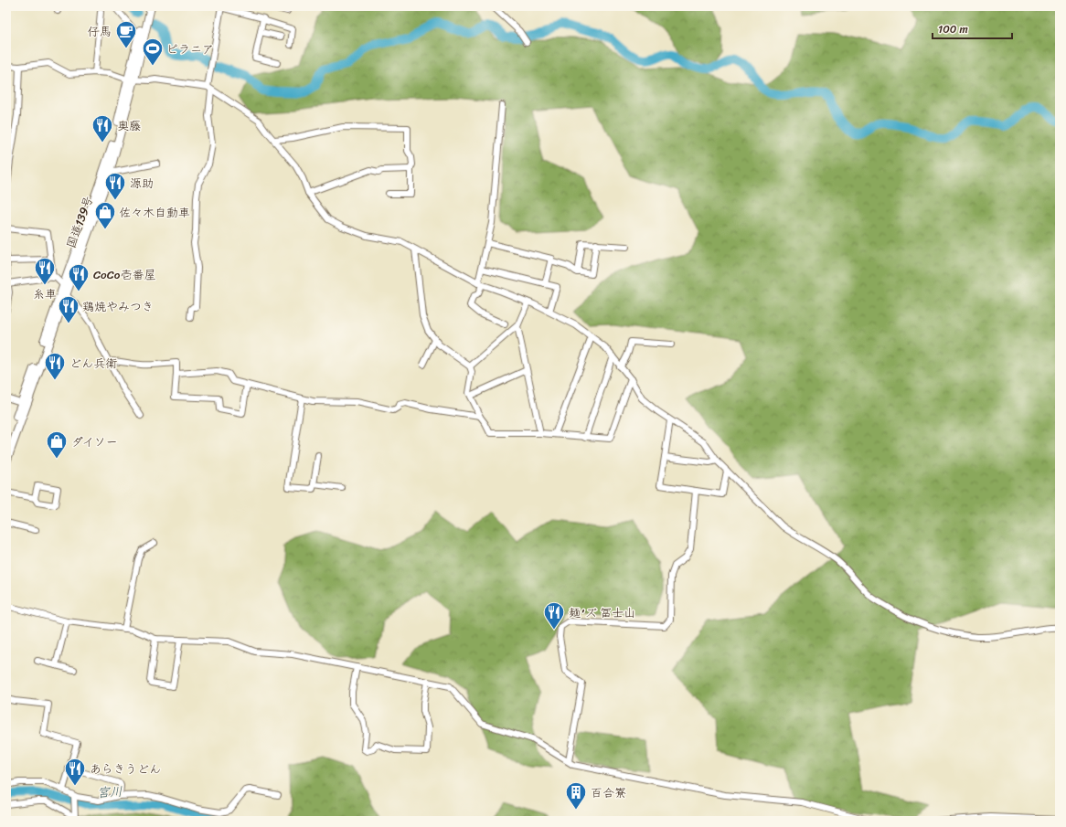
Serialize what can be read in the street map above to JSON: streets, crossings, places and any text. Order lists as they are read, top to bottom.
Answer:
{
  "streets": {
    "highway": ["国道139号"]
  },
  "water": ["宮川"],
  "places": {
    "cafe": ["仔馬"],
    "sports": ["ピラニア"],
    "restaurant": [
      "奥藤",
      "源助",
      "糸車",
      "CoCo壱番屋",
      "鶏焼やみつき",
      "どん兵衛",
      "麺'ズ 冨士山",
      "あらきうどん"
    ],
    "shop": ["佐々木自動車", "ダイソー"],
    "building": ["百合寮"]
  },
  "scale_bar": "100 m"
}
